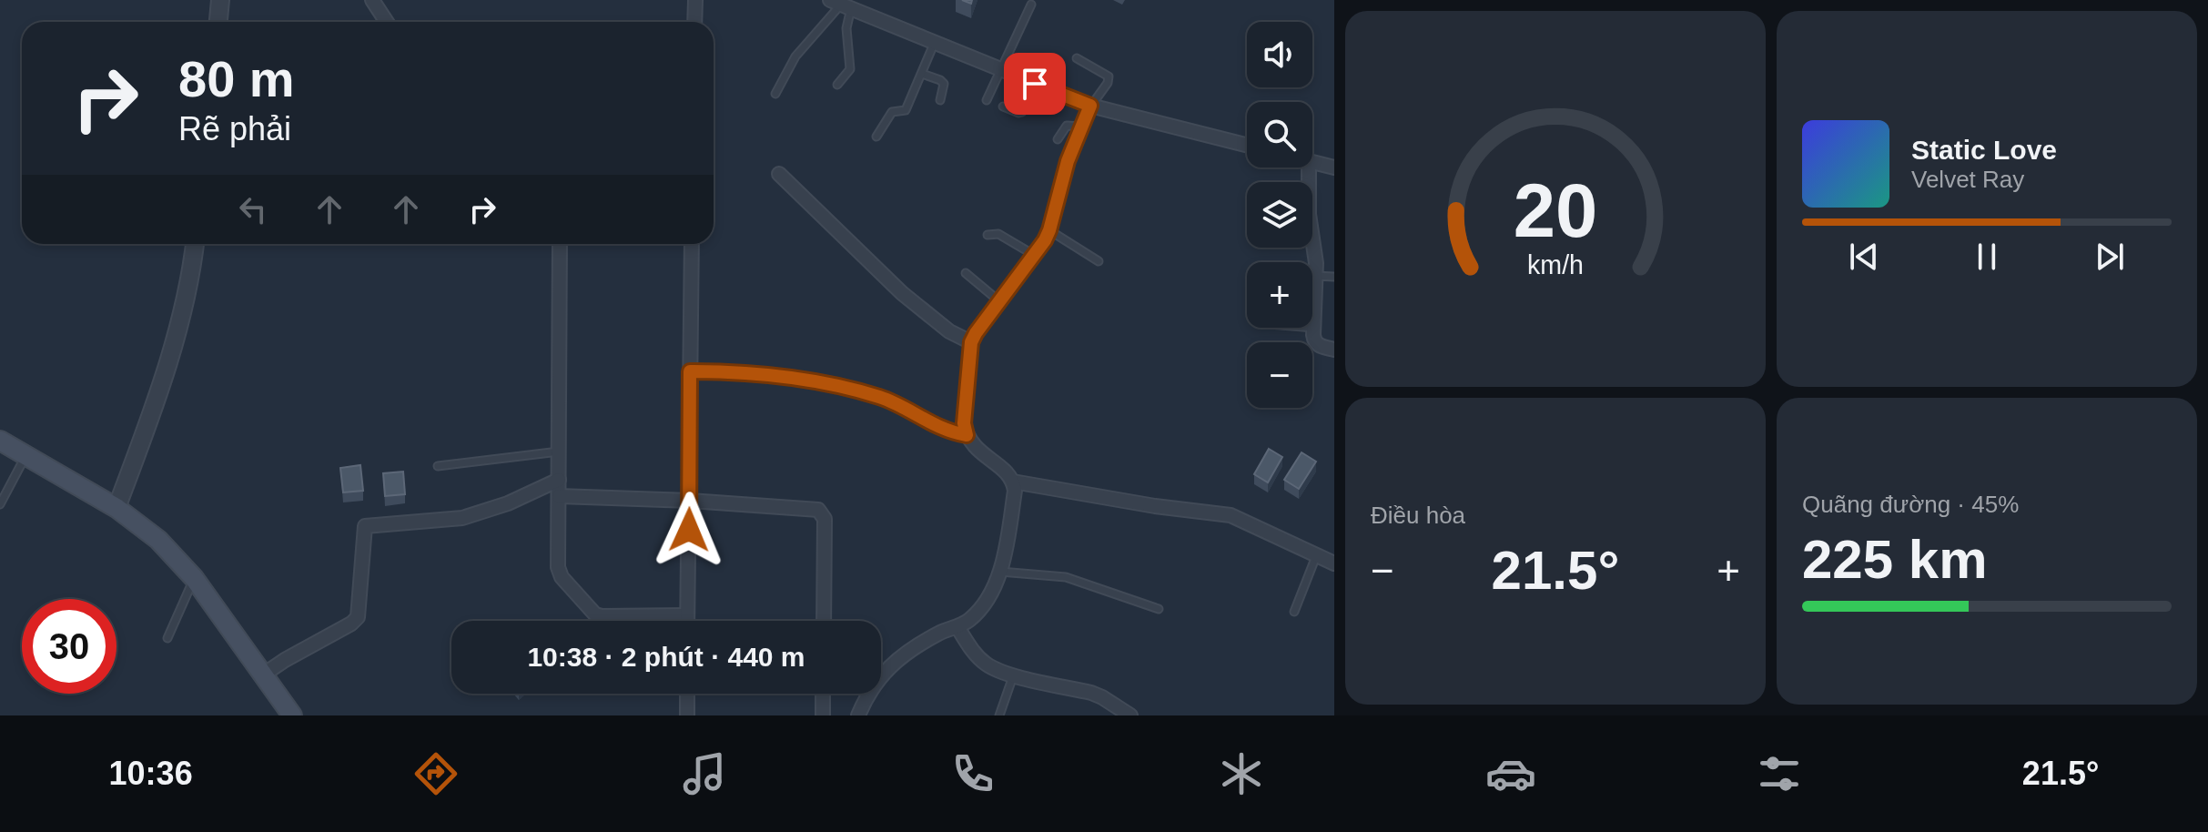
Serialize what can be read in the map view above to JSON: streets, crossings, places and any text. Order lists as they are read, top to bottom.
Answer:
{
  "page": {
    "map_buttons": ["+", "−"],
    "turn": ["80 m", "Rẽ phải"],
    "song": ["Static Love", "Velvet Ray"],
    "tile": [
      "Điều hòa",
      ["Quãng đường · 45%", "225 km"]
    ],
    "heat": ["−", "21.5°", "+"],
    "limit": "30",
    "trip": "10:38 · 2 phút · 440 m",
    "tabs": ["10:36", "21.5°"],
    "gauge": ["20", "km/h"]
  }
}
